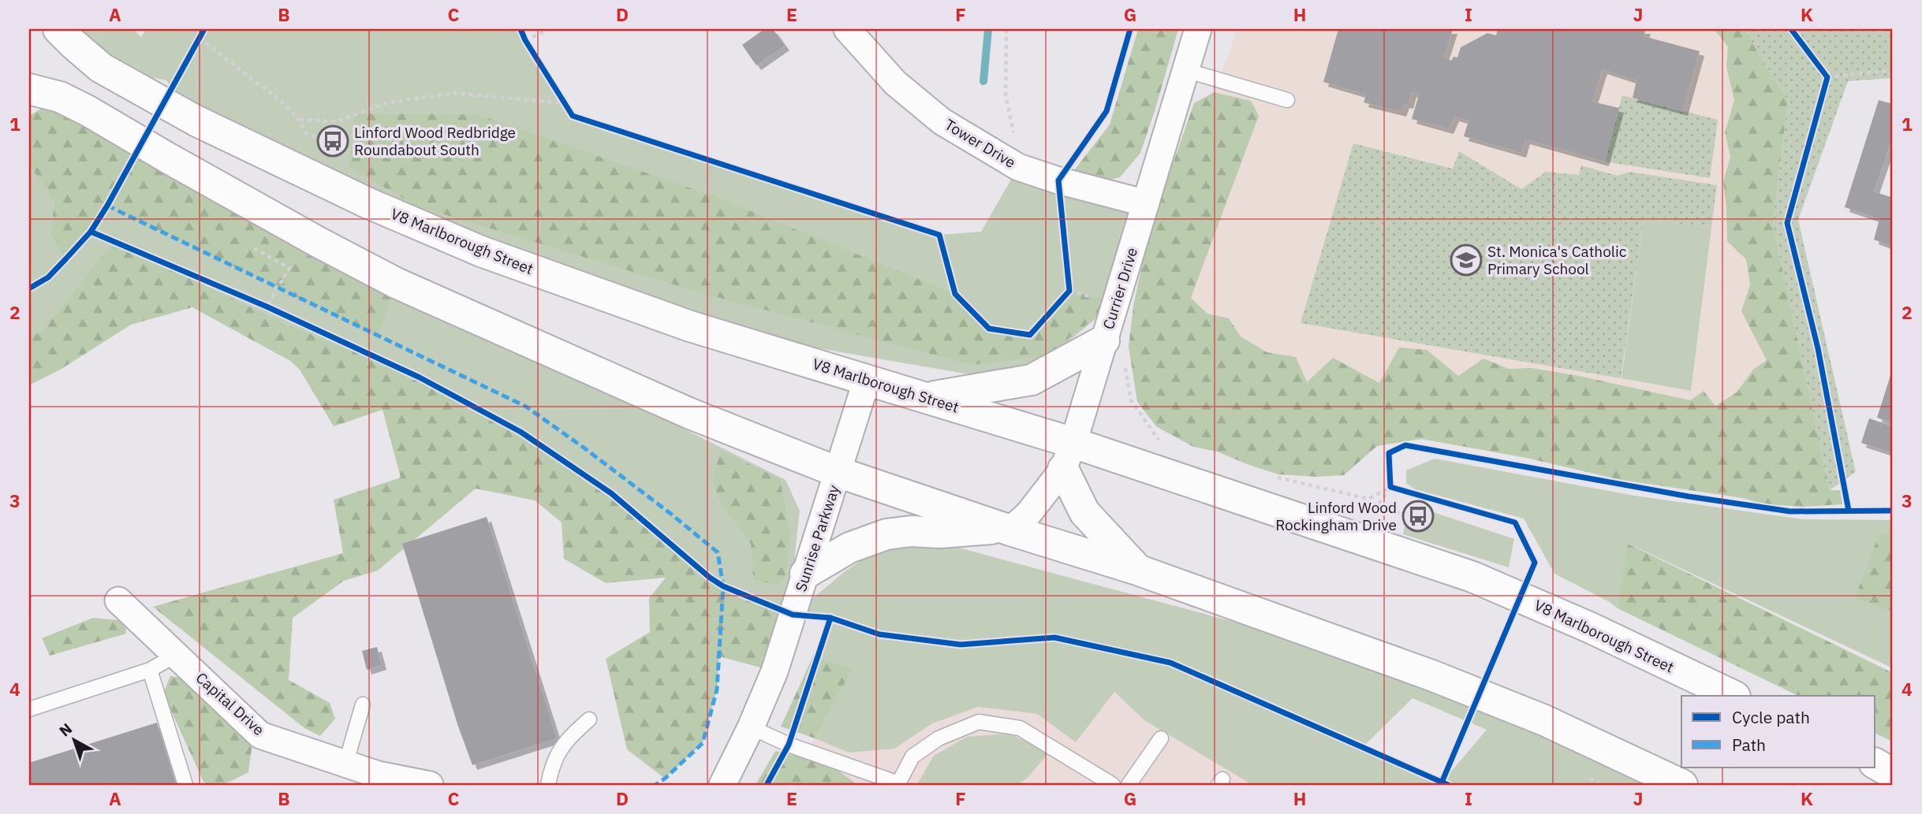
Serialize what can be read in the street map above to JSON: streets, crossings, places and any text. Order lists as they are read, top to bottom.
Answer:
{
  "streets": {
    "main road": ["V8 Marlborough Street"],
    "street": [
      "Tower Drive",
      "Currier Drive",
      "Sunrise Parkway",
      "Capital Drive"
    ]
  },
  "crossings": [
    ["Tower Drive", "Currier Drive"],
    ["V8 Marlborough Street", "Currier Drive"],
    ["V8 Marlborough Street", "Sunrise Parkway"]
  ],
  "places": {
    "bus stop": ["Linford Wood Redbridge Roundabout South", "Linford Wood Rockingham Drive"],
    "school or university": ["St. Monica's Catholic Primary School"]
  },
  "legend": ["Cycle path", "Path"],
  "north": "top left",
  "grid": {
    "columns": [
      "A",
      "B",
      "C",
      "D",
      "E",
      "F",
      "G",
      "H",
      "I",
      "J",
      "K"
    ],
    "rows": [
      "1",
      "2",
      "3",
      "4"
    ]
  }
}
